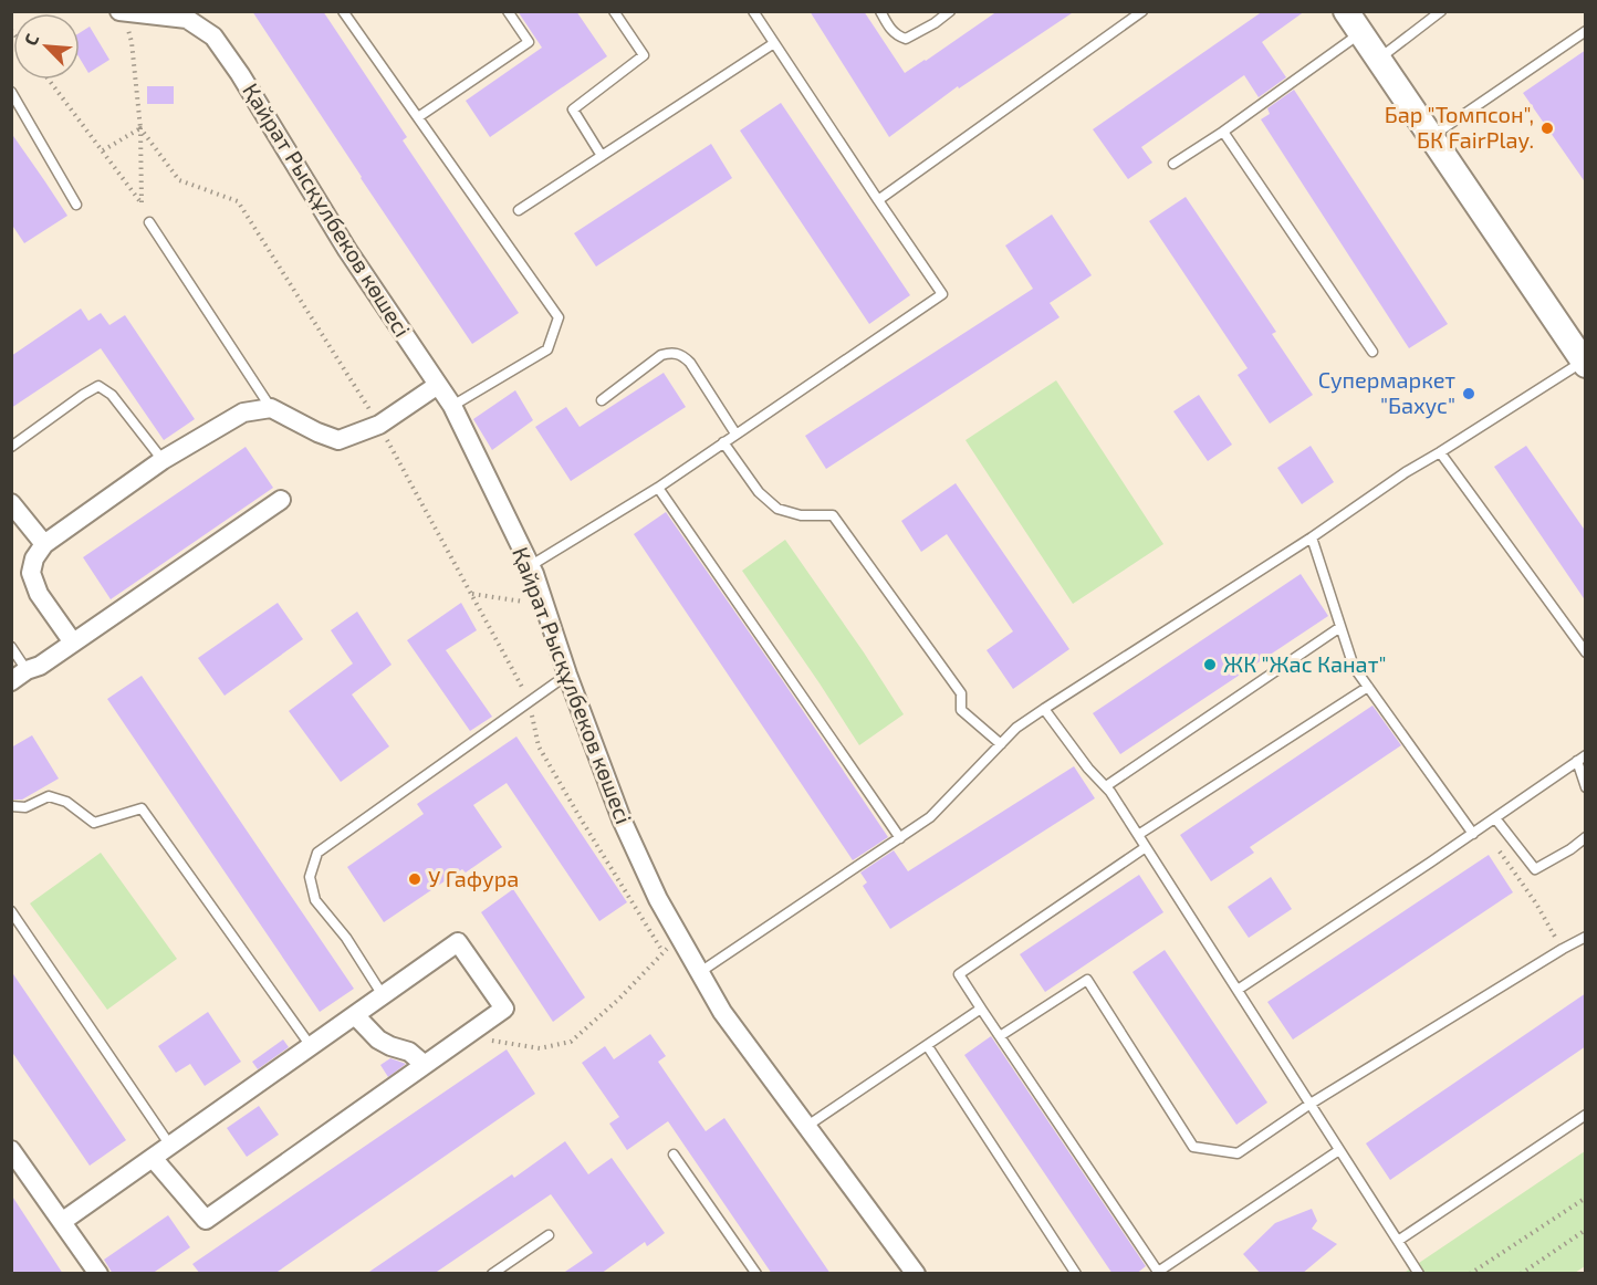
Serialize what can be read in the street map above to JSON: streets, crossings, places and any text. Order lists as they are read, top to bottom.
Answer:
{
  "streets": {
    "street": ["Қайрат Рысқұлбеков көшесі"]
  },
  "places": [
    "Бар \"Томпсон\", БК FairPlay.",
    "Супермаркет \"Бахус\"",
    "ЖК \"Жас Канат\"",
    "У Гафура"
  ],
  "north": "top left"
}
